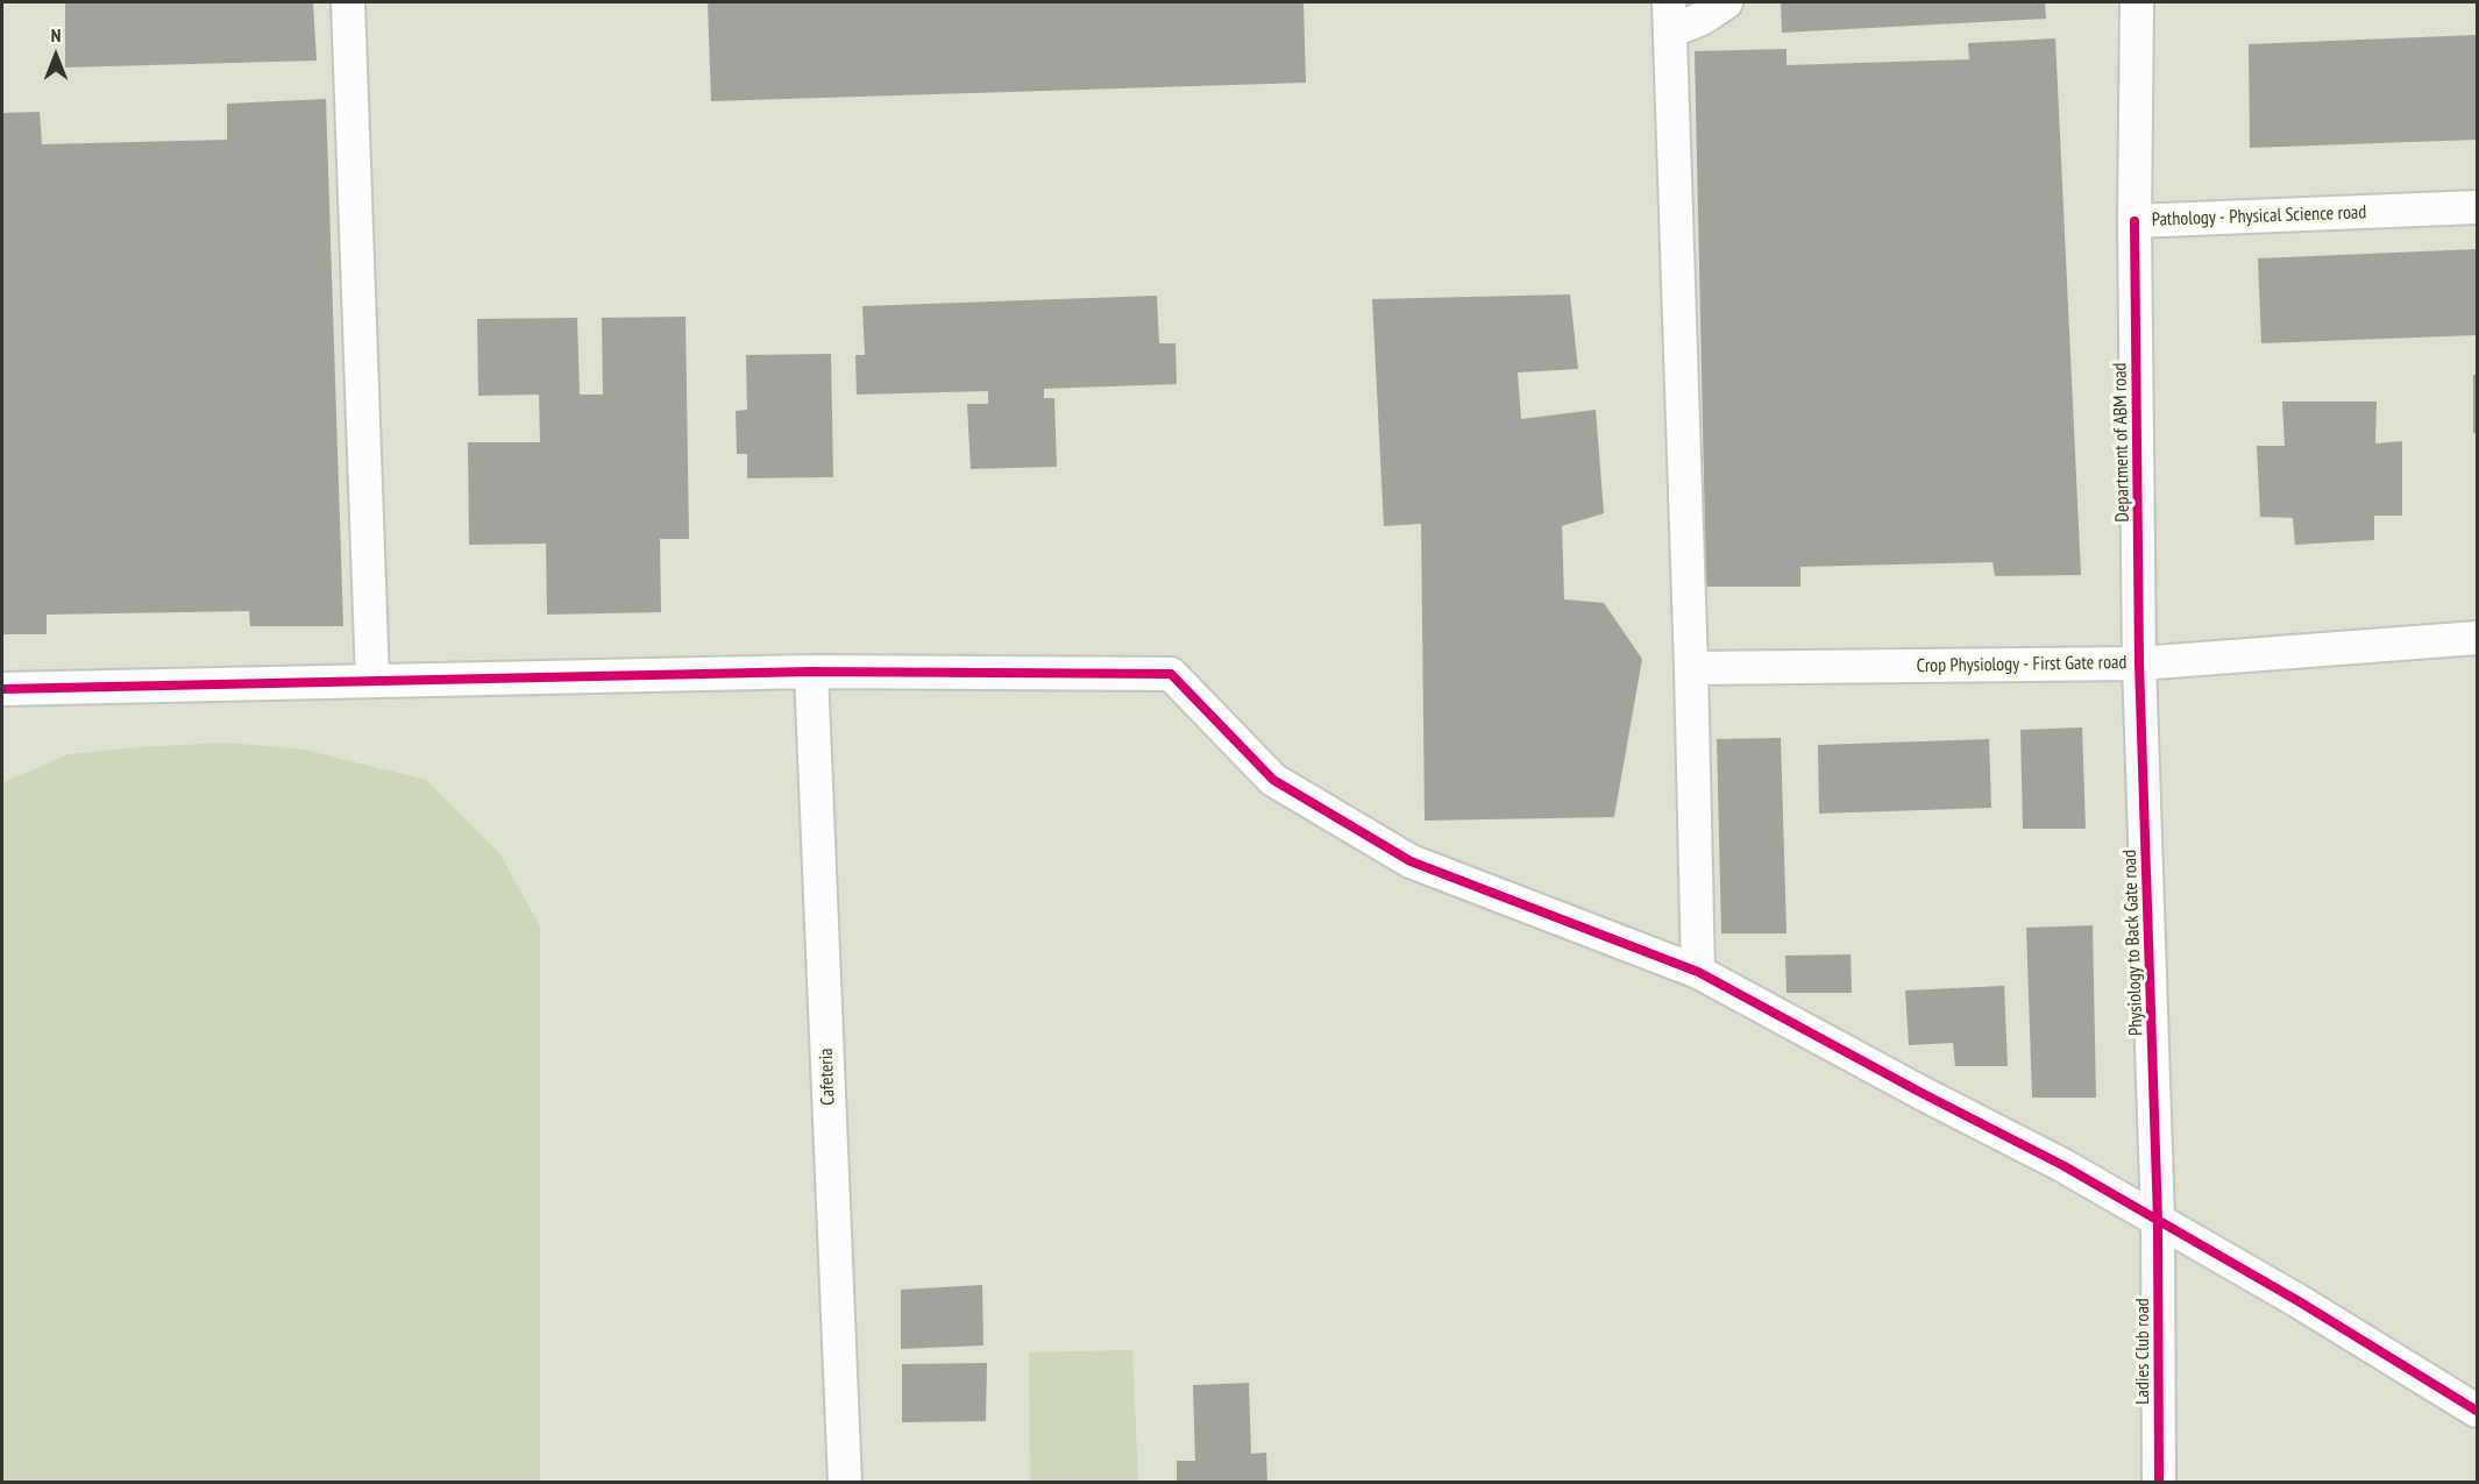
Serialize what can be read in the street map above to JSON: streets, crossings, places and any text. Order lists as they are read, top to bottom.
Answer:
{
  "streets": {
    "street": [
      "Pathology - Physical Science road",
      "Department of ABM road",
      "Crop Physiology - First Gate road",
      "Physiology to Back Gate road",
      "Cafeteria",
      "Ladies Club road"
    ]
  },
  "crossings": [
    ["Pathology - Physical Science road", "Department of ABM road"],
    ["Department of ABM road", "Crop Physiology - First Gate road"],
    ["Department of ABM road", "Physiology to Back Gate road"],
    ["Crop Physiology - First Gate road", "Physiology to Back Gate road"],
    ["Physiology to Back Gate road", "Ladies Club road"]
  ],
  "north": "top"
}
